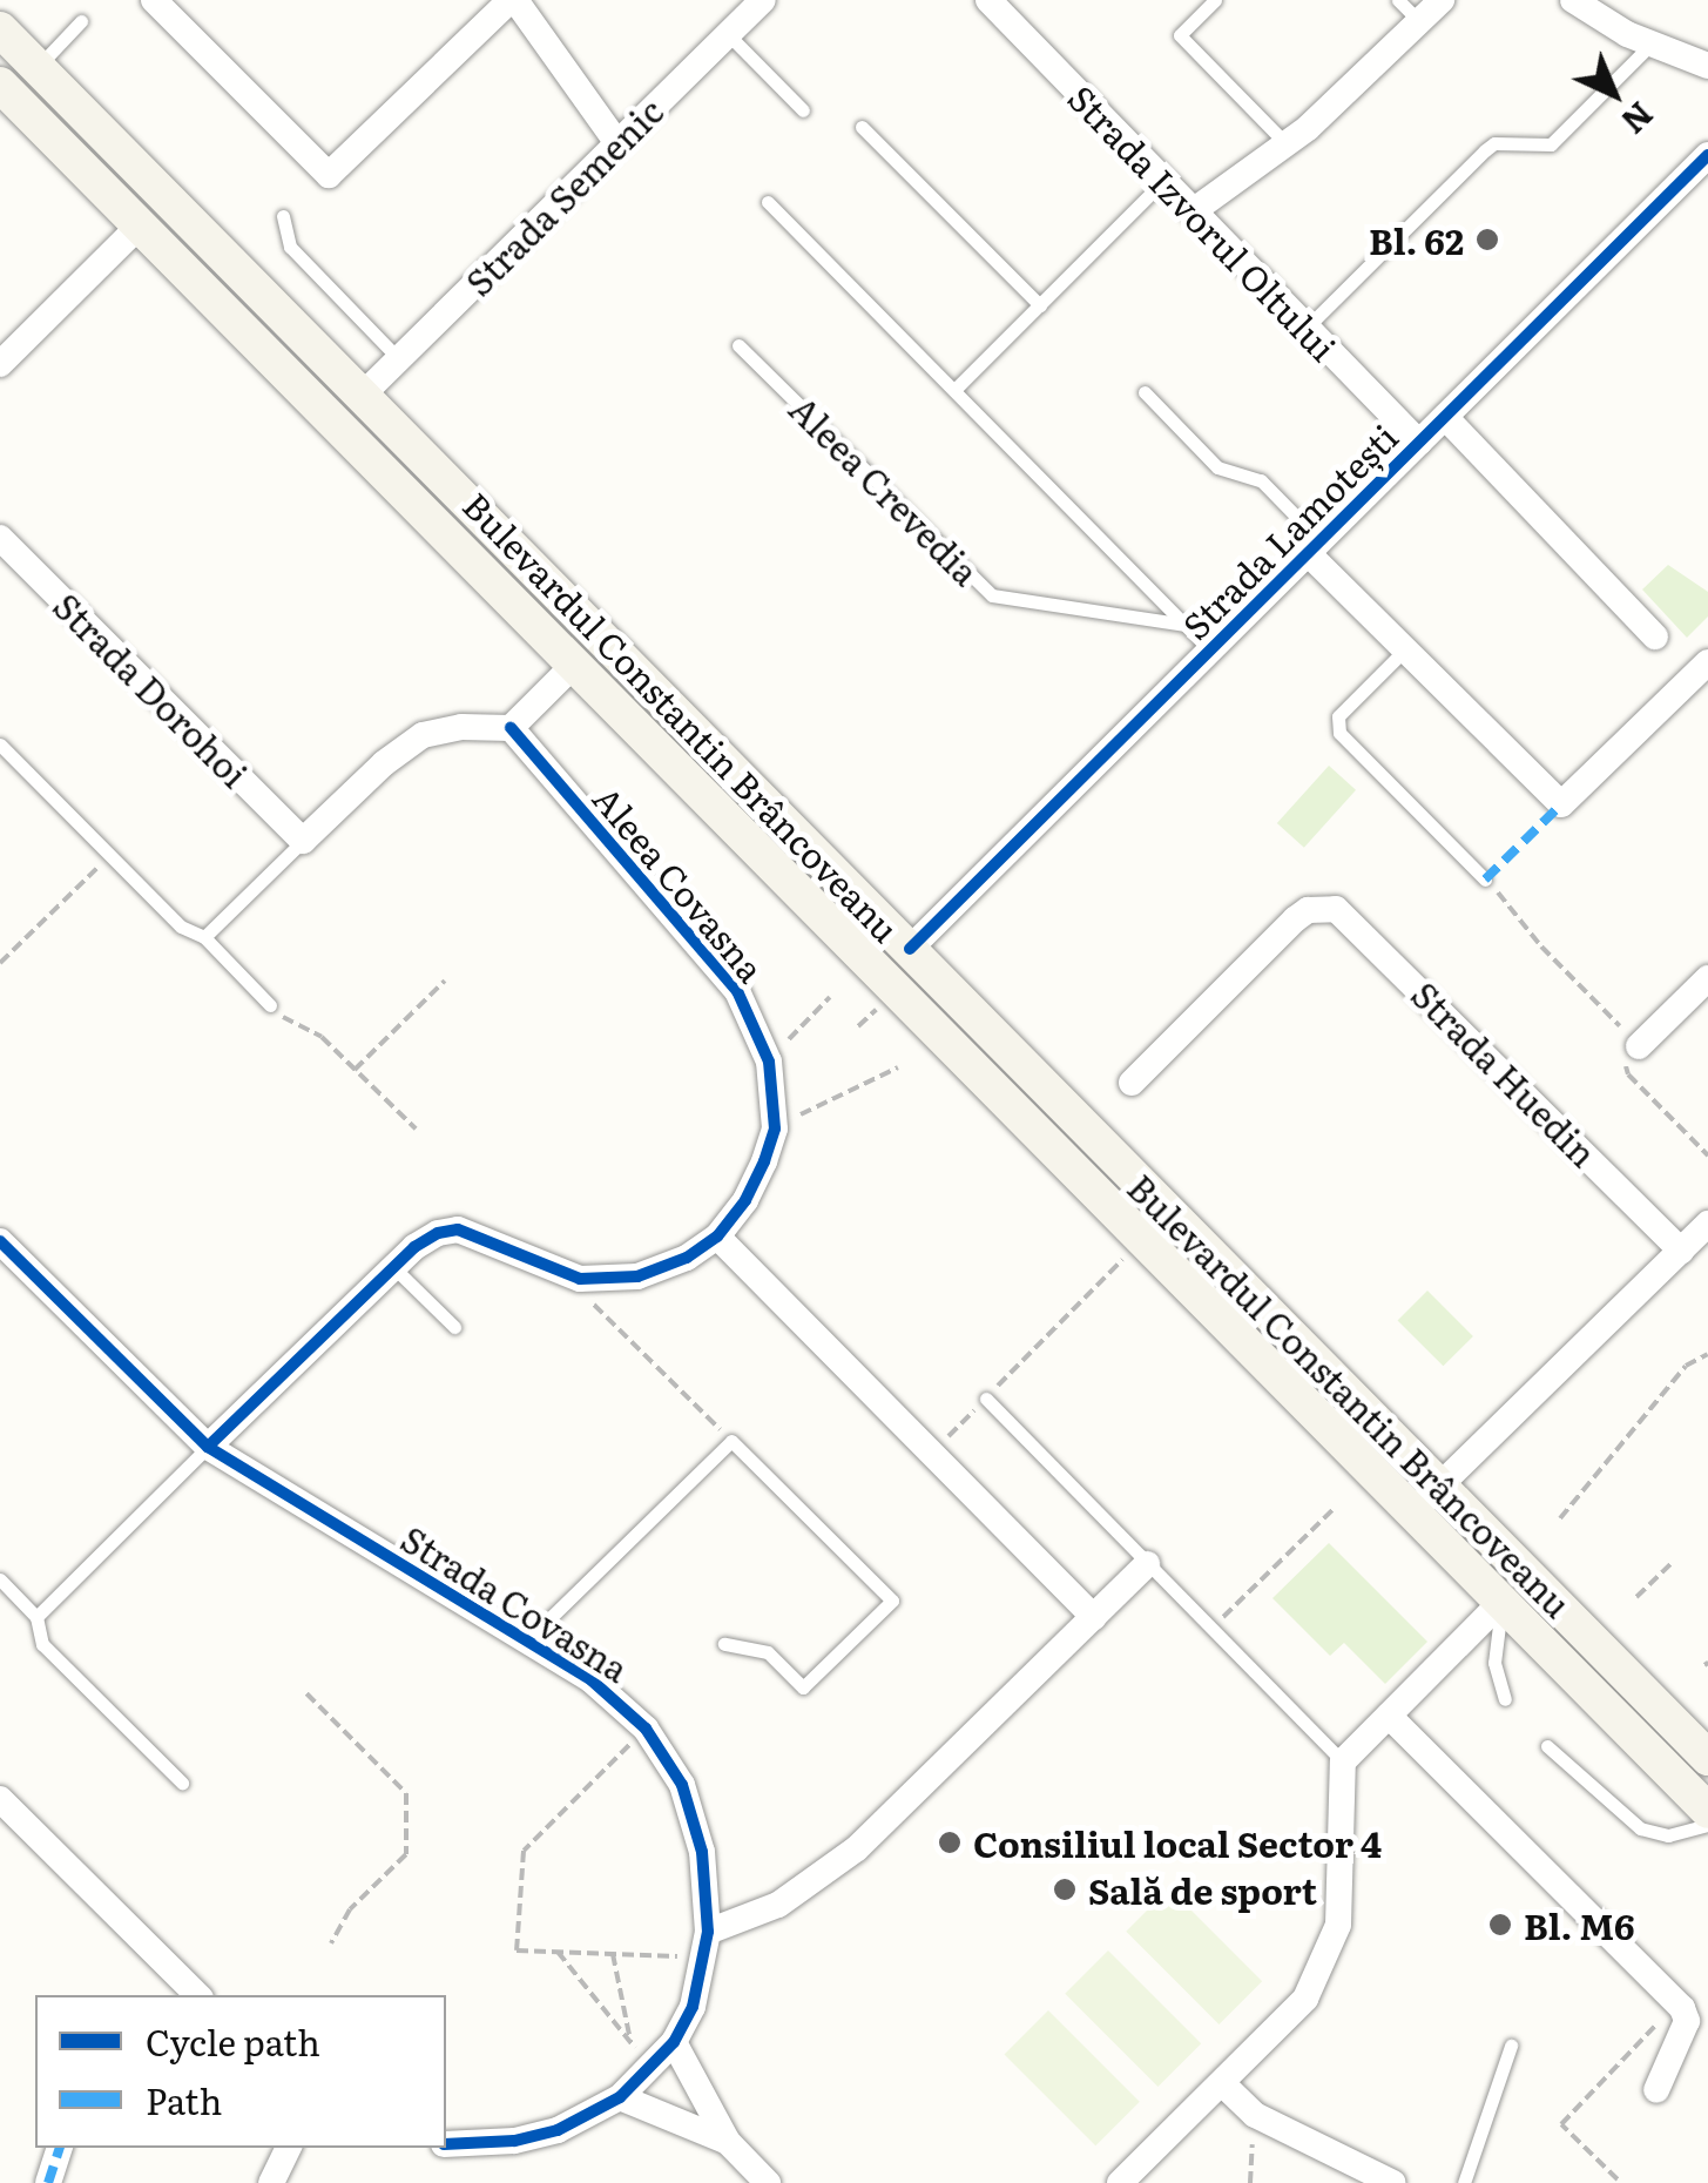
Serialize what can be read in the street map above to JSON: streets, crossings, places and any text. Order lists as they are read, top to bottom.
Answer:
{
  "streets": {
    "main road": ["Bulevardul Constantin Brâncoveanu"],
    "street": [
      "Strada Semenic",
      "Strada Izvorul Oltului",
      "Strada Lamotești",
      "Strada Dorohoi",
      "Aleea Covasna",
      "Strada Huedin",
      "Strada Covasna"
    ],
    "lane": ["Aleea Crevedia"]
  },
  "crossings": [
    ["Strada Semenic", "Bulevardul Constantin Brâncoveanu"],
    ["Strada Izvorul Oltului", "Strada Lamotești"],
    ["Strada Lamotești", "Bulevardul Constantin Brâncoveanu"],
    ["Aleea Covasna", "Strada Covasna"]
  ],
  "places": [
    "Bl. 62",
    "Consiliul local Sector 4",
    "Sală de sport",
    "Bl. M6"
  ],
  "legend": ["Cycle path", "Path"],
  "north": "bottom right"
}
